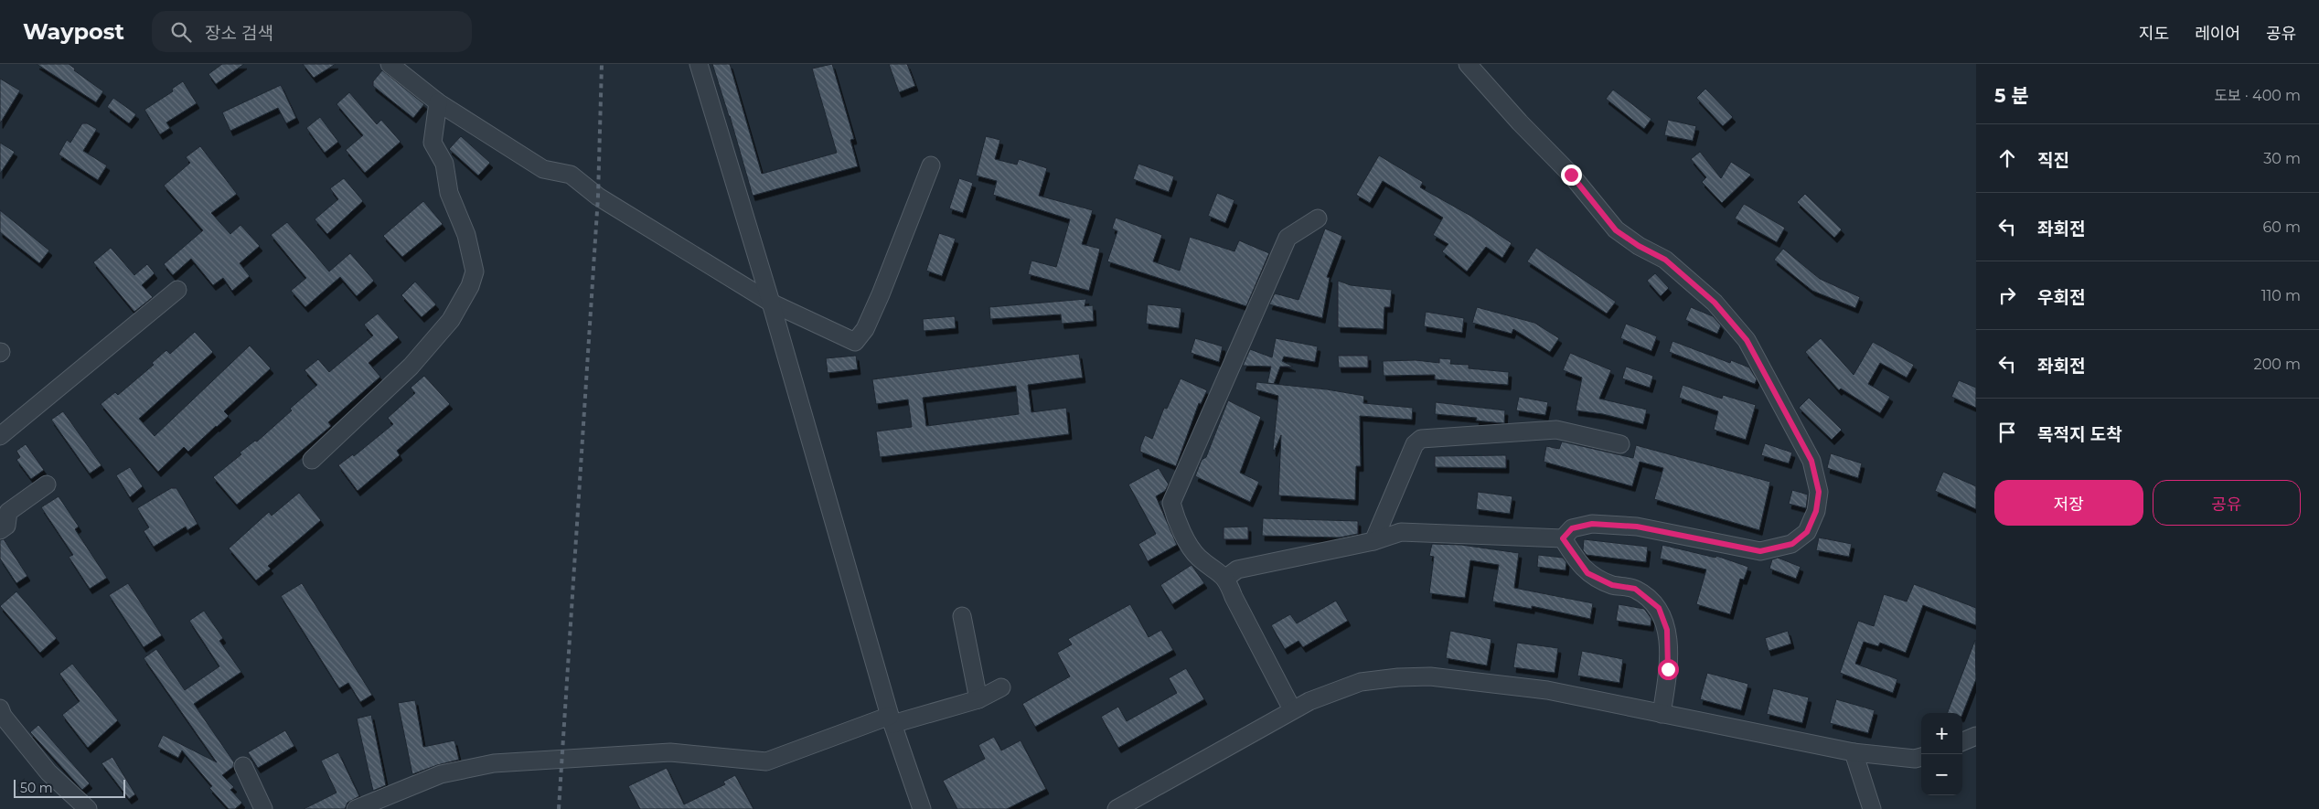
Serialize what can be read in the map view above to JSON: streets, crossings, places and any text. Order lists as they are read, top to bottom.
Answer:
{
  "scale_bar": "50 m",
  "page": {
    "header": "Waypost",
    "search": "장소 검색",
    "nav": ["지도", "레이어", "공유"],
    "heading": ["5 분", "도보 · 400 m"],
    "list": [
      ["직진", "30 m"],
      ["좌회전", "60 m"],
      ["우회전", "110 m"],
      ["좌회전", "200 m"],
      "목적지 도착"
    ],
    "buttons": ["저장", "공유"],
    "map_buttons": ["+", "−"],
    "scale": "50 m"
  }
}
